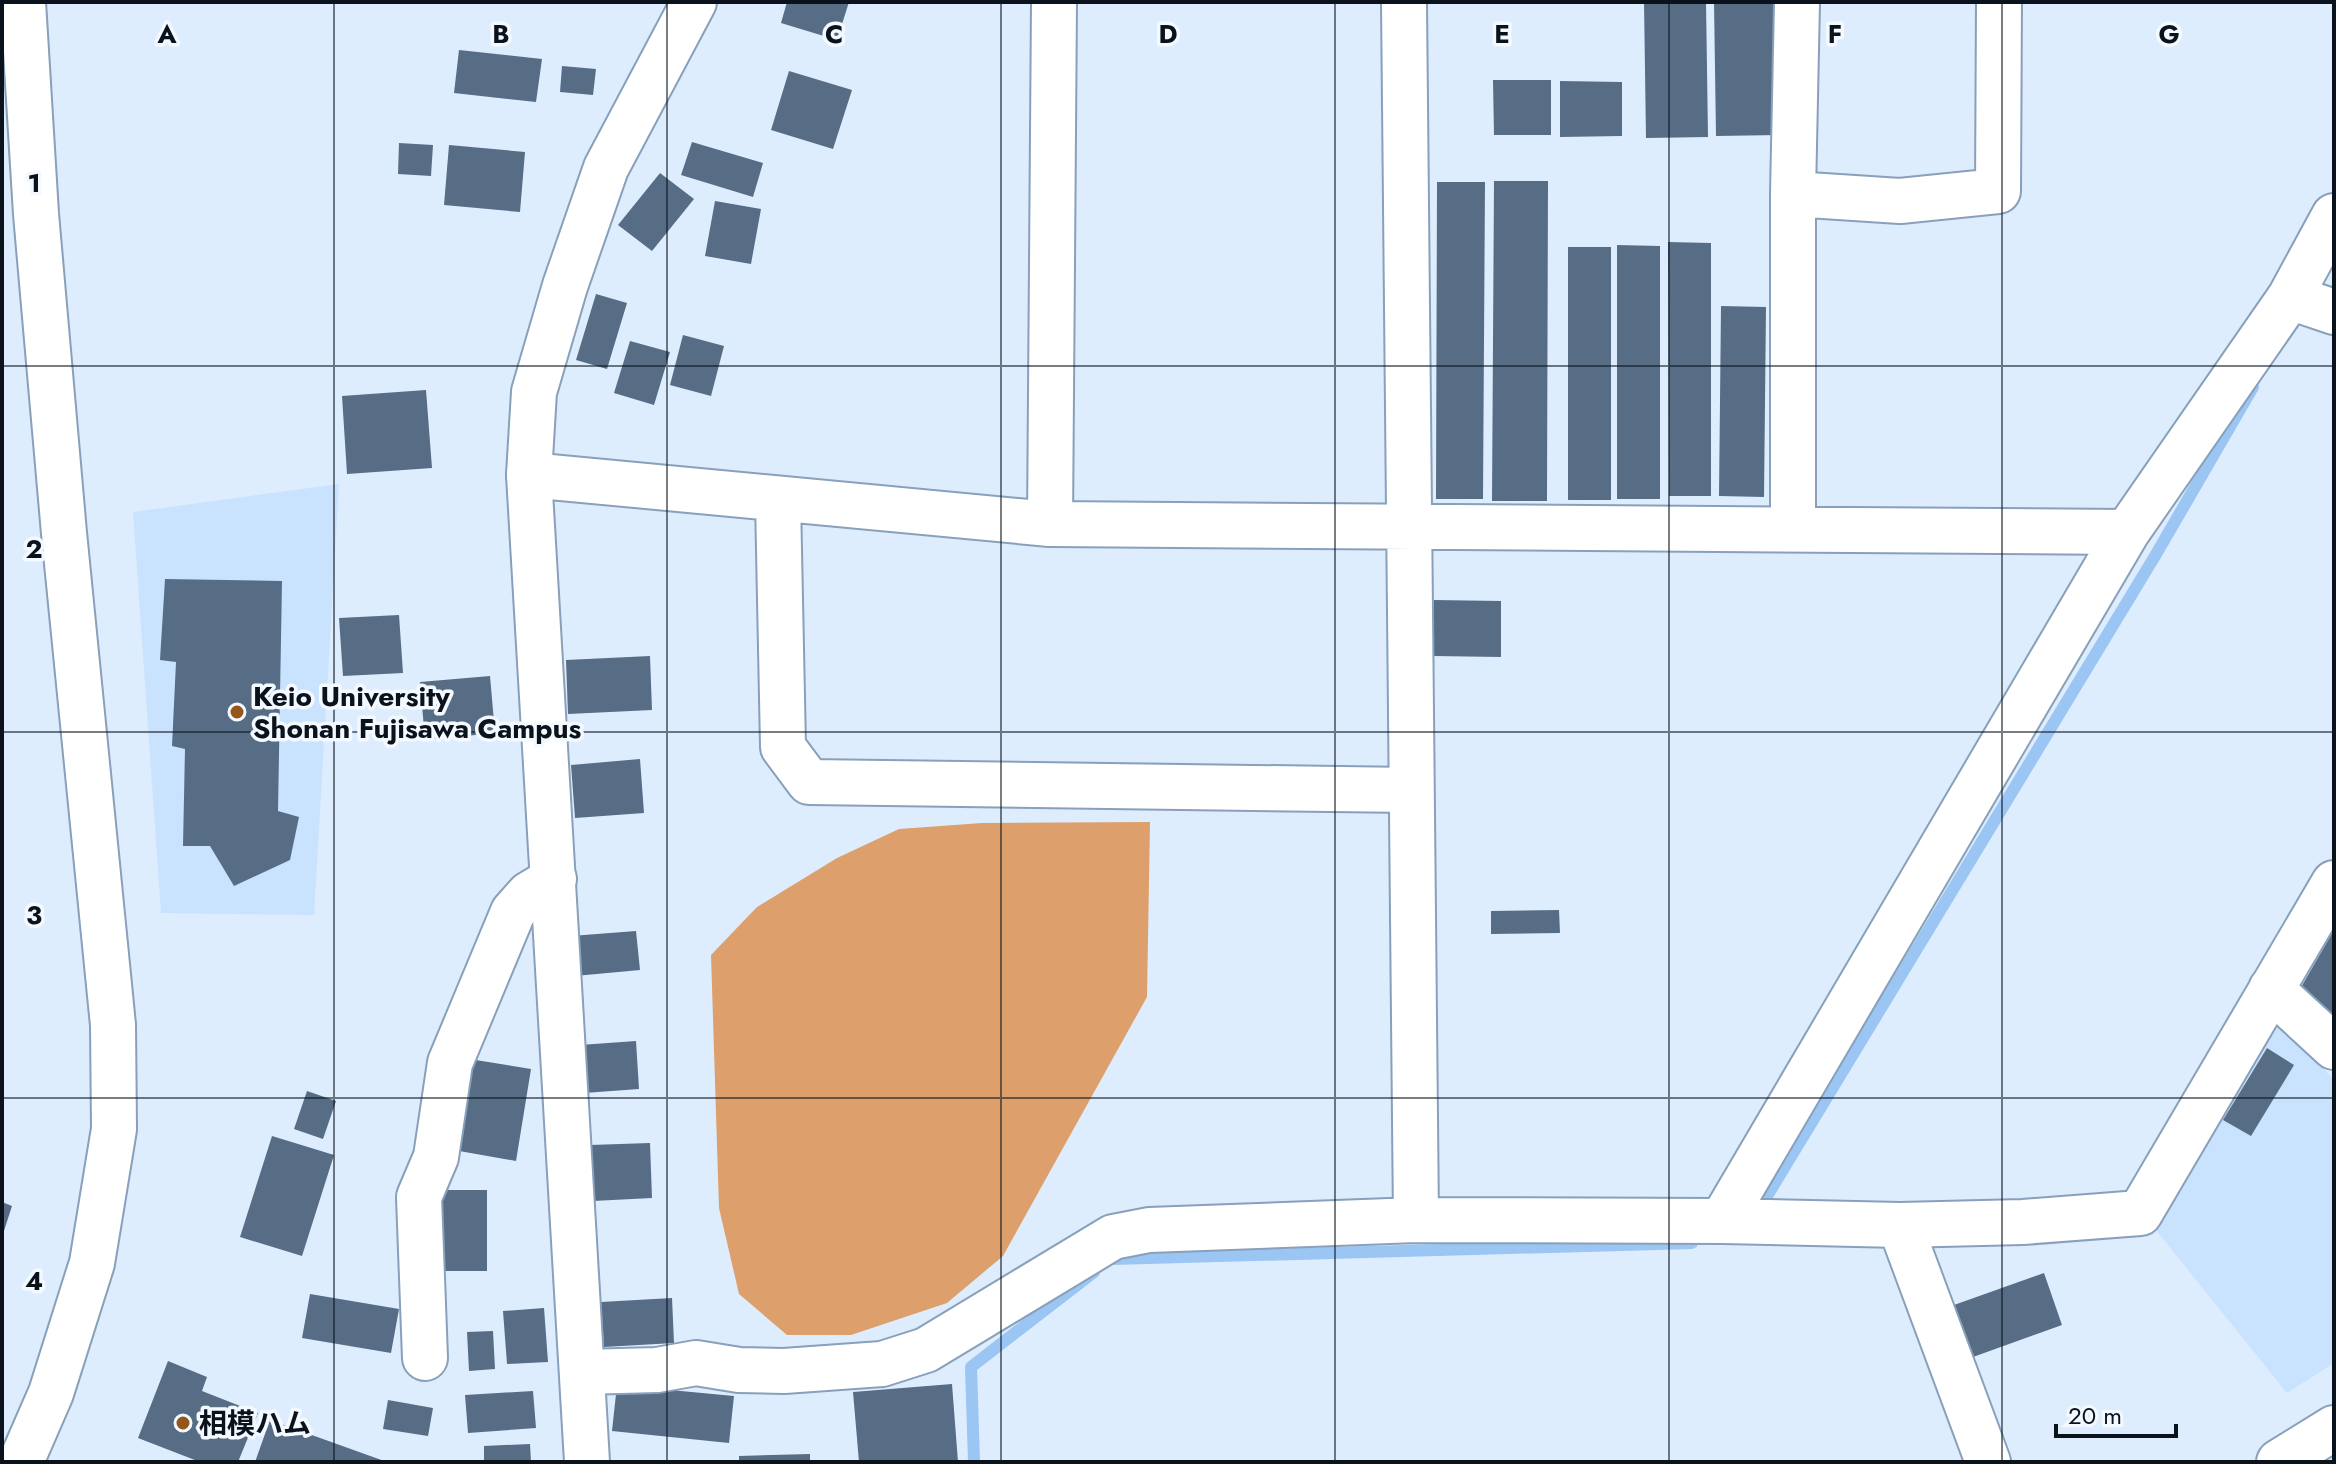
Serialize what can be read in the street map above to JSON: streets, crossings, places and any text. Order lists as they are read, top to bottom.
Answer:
{
  "places": ["Keio University Shonan Fujisawa Campus", "相模ハム"],
  "scale_bar": "20 m",
  "grid": {
    "columns": [
      "A",
      "B",
      "C",
      "D",
      "E",
      "F",
      "G"
    ],
    "rows": [
      "1",
      "2",
      "3",
      "4"
    ]
  }
}
